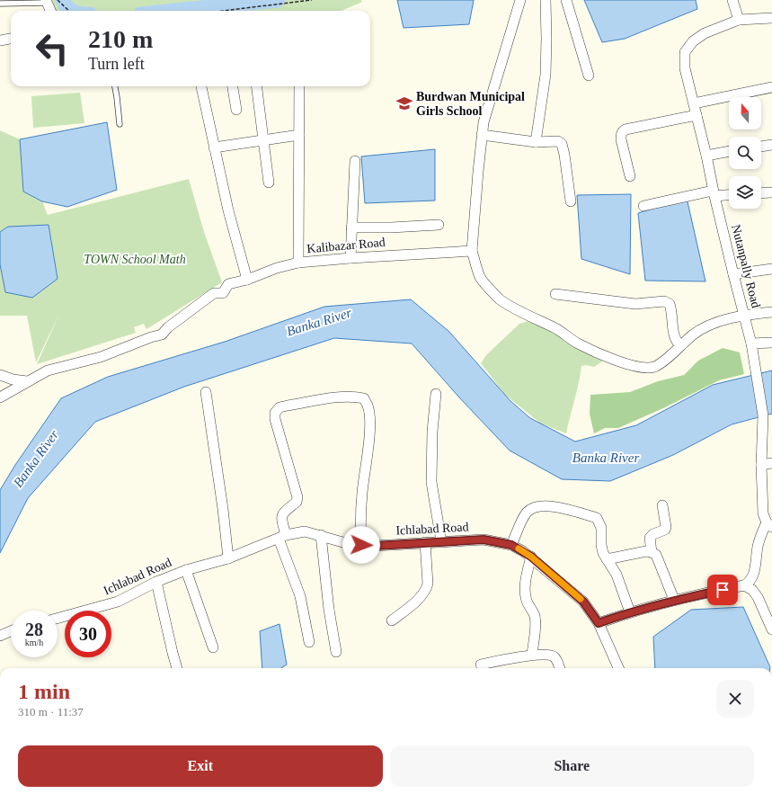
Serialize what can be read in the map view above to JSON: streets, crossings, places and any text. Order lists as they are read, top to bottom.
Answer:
{
  "streets": {
    "street": ["Kalibazar Road", "Nutanpally Road", "Ichlabad Road"]
  },
  "water": ["Banka River"],
  "parks": ["TOWN School Math"],
  "places": {
    "school or university": ["Burdwan Municipal Girls School"]
  },
  "north": "top",
  "page": {
    "turn": ["210 m", "Turn left"],
    "speed": "28 km/h",
    "limit": "30",
    "heading": ["1 min", "310 m · 11:37"],
    "buttons": ["Exit", "Share"]
  }
}
